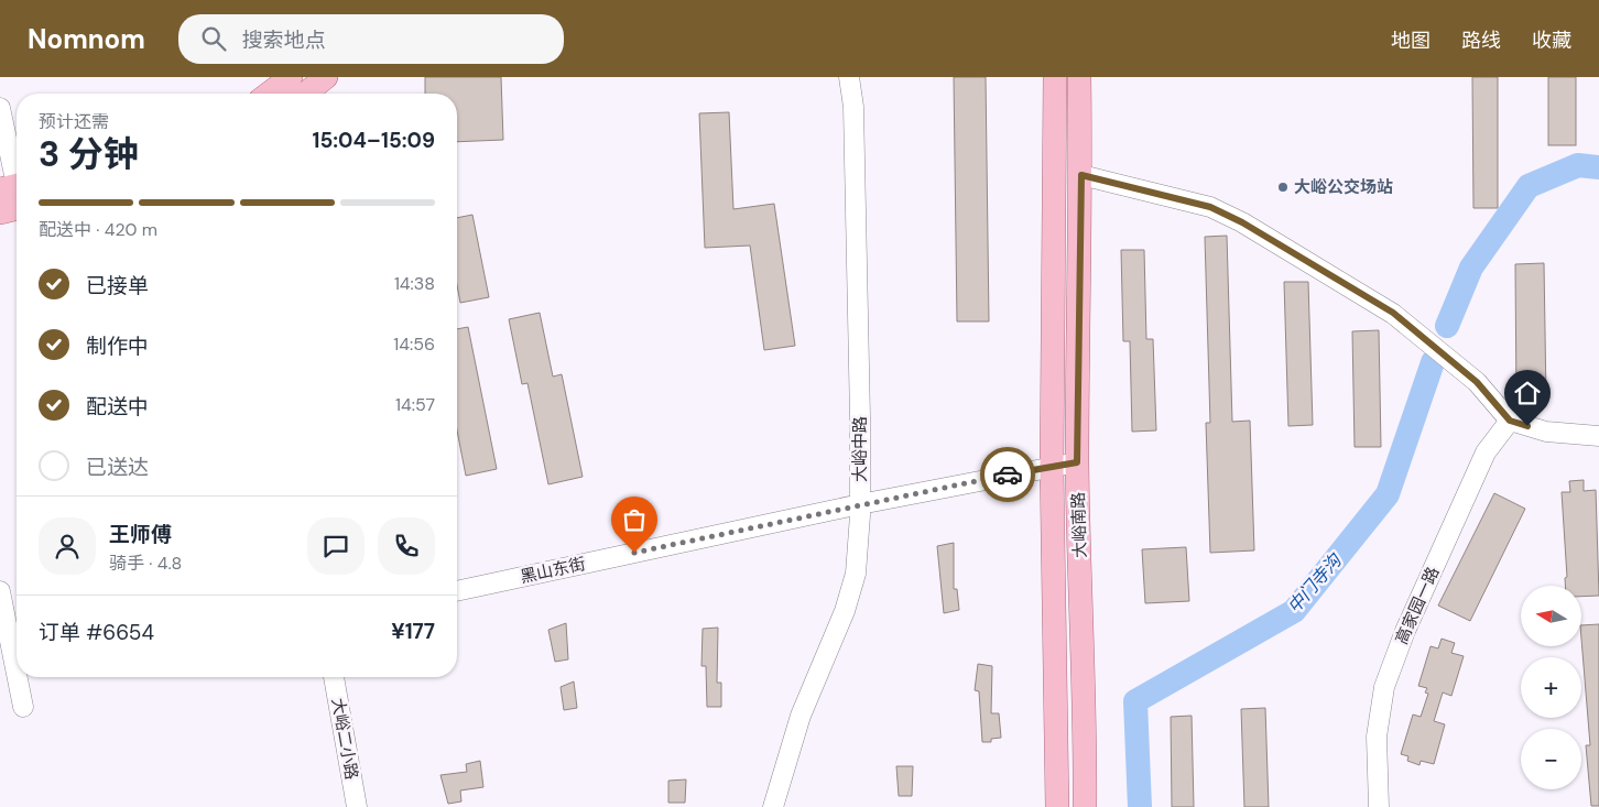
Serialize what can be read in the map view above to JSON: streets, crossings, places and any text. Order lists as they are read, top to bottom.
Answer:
{
  "streets": {
    "main road": ["大峪南路"],
    "street": [
      "大峪中路",
      "黑山东街",
      "高家园一路",
      "大峪二小路"
    ]
  },
  "crossings": [
    ["大峪中路", "黑山东街"],
    ["大峪南路", "黑山东街"]
  ],
  "water": ["中门寺沟"],
  "places": ["大峪公交场站"],
  "north": "left",
  "page": {
    "header": "Nomnom",
    "search": "搜索地点",
    "nav": ["地图", "路线", "收藏"],
    "heading": ["3 分钟", "预计还需", "15:04–15:09"],
    "panel": [
      "王师傅",
      "骑手 · 4.8",
      "订单 #6654",
      "¥177"
    ],
    "bar": "配送中 · 420 m",
    "list": [
      ["已接单", "14:38"],
      ["制作中", "14:56"],
      ["配送中", "14:57"],
      "已送达"
    ],
    "map_buttons": ["+", "−"]
  }
}
